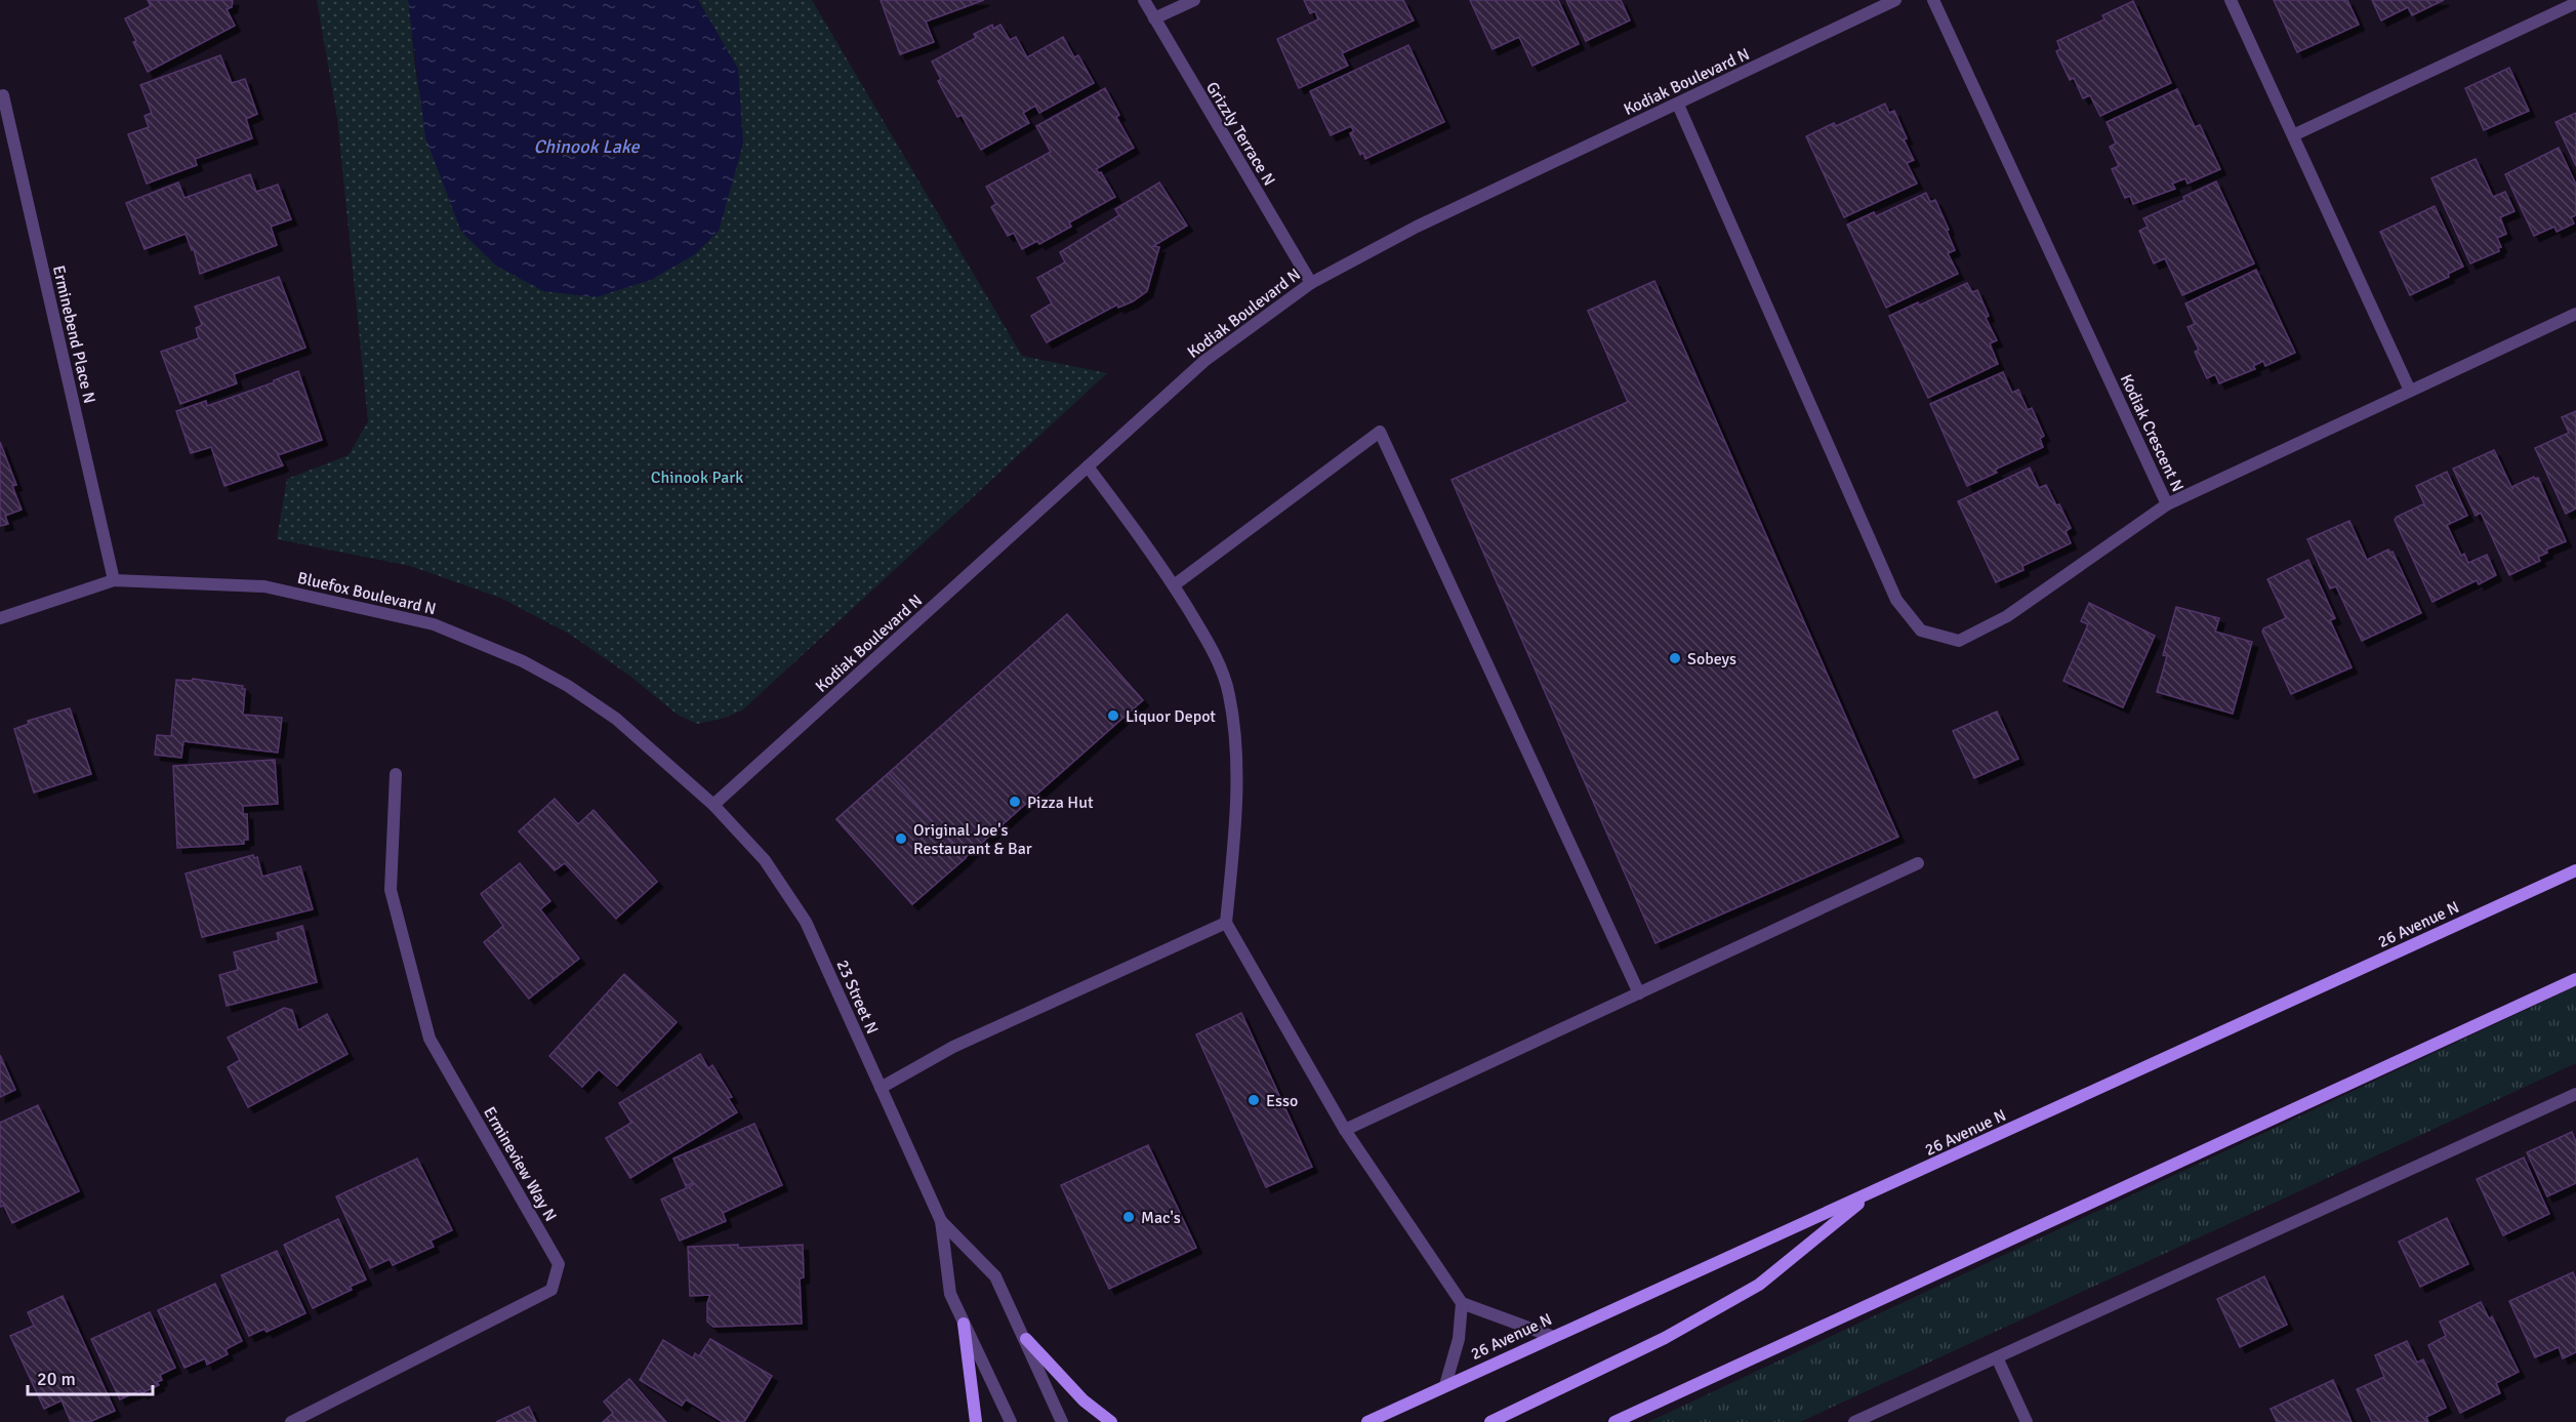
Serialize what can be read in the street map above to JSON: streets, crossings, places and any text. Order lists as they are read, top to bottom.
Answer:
{
  "streets": {
    "main road": ["26 Avenue N"],
    "street": [
      "Kodiak Boulevard N",
      "Grizzly Terrace N",
      "Erminebend Place N",
      "Kodiak Crescent N",
      "Bluefox Boulevard N",
      "23 Street N",
      "Ermineview Way N"
    ]
  },
  "crossings": [
    ["Kodiak Boulevard N", "Grizzly Terrace N"],
    ["Kodiak Boulevard N", "Bluefox Boulevard N"],
    ["Kodiak Boulevard N", "23 Street N"],
    ["Erminebend Place N", "Bluefox Boulevard N"],
    ["Bluefox Boulevard N", "23 Street N"]
  ],
  "water": ["Chinook Lake"],
  "parks": ["Chinook Park"],
  "places": [
    "Sobeys",
    "Liquor Depot",
    "Pizza Hut",
    "Original Joe's Restaurant & Bar",
    "Esso",
    "Mac's"
  ],
  "scale_bar": "20 m"
}
